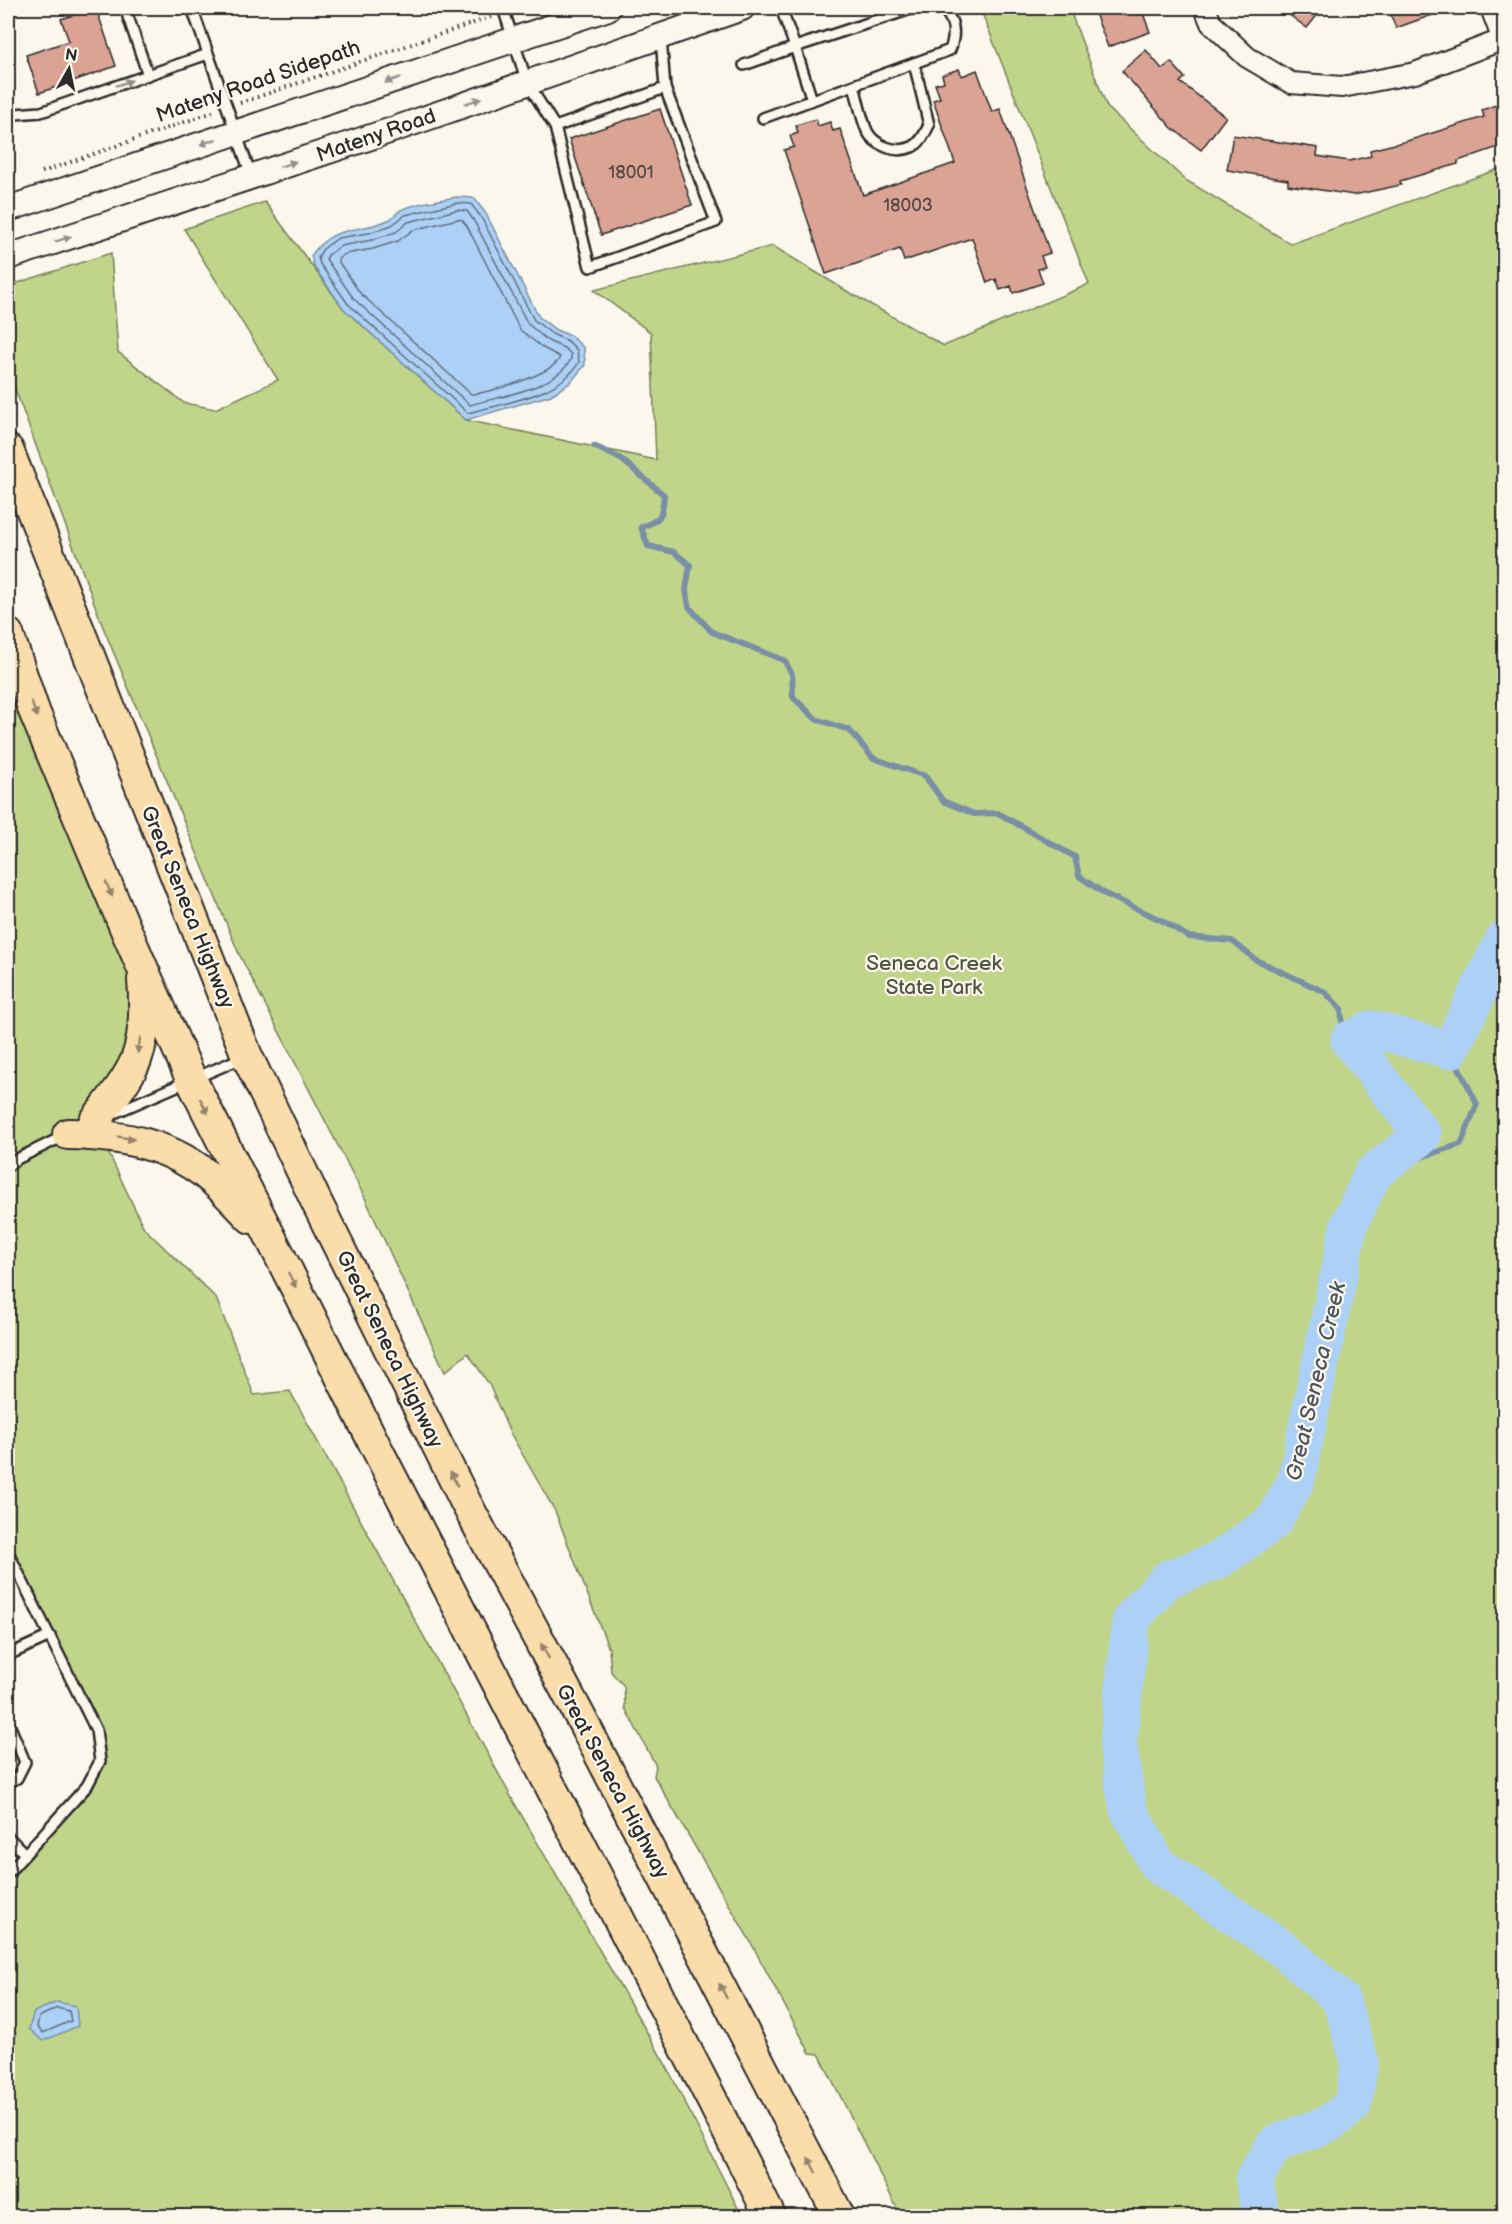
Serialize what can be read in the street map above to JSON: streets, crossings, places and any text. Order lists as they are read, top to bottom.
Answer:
{
  "streets": {
    "main road": ["Great Seneca Highway"],
    "street": ["Mateny Road"],
    "path": ["Mateny Road Sidepath"]
  },
  "water": ["Great Seneca Creek"],
  "parks": ["Seneca Creek State Park"],
  "house_numbers": ["18001", "18003"],
  "north": "top"
}
